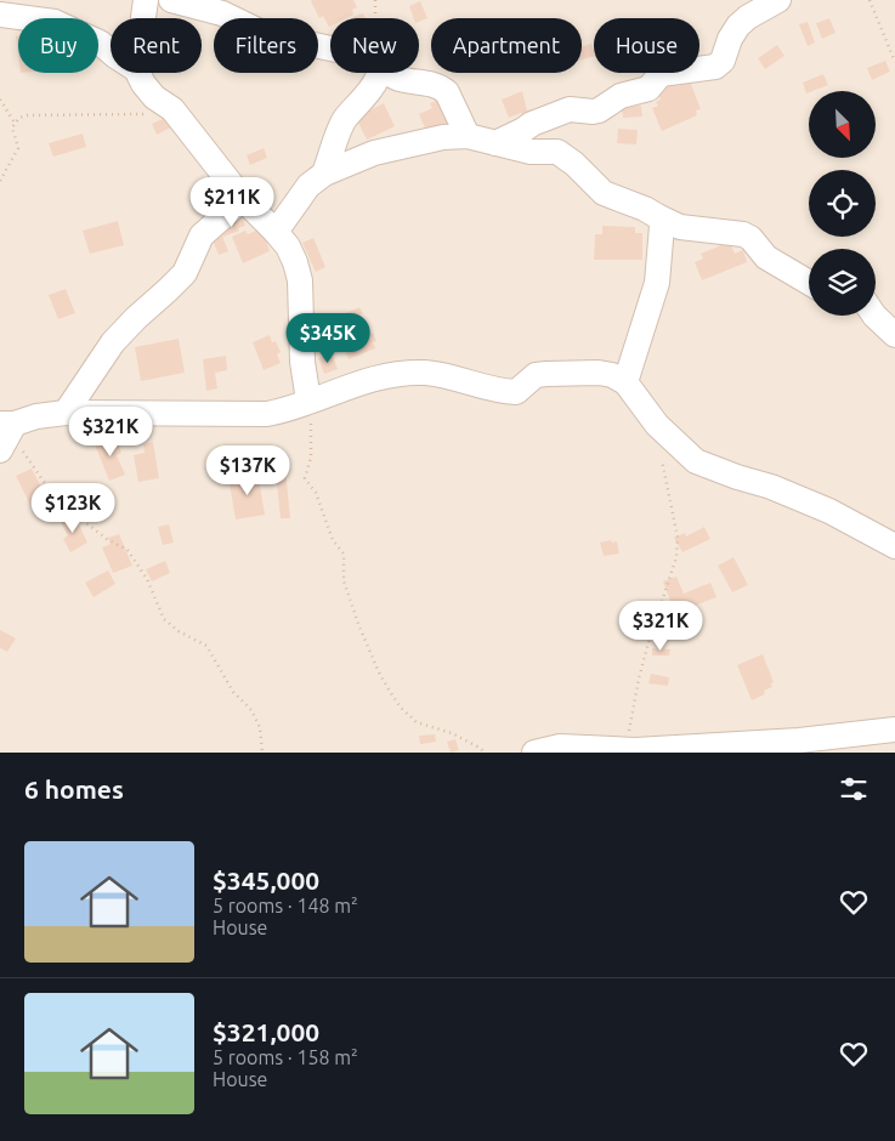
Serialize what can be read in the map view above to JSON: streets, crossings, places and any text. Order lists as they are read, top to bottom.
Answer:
{
  "north": "bottom right",
  "page": {
    "chip": [
      "Buy",
      "Rent",
      "Filters",
      "New",
      "Apartment",
      "House"
    ],
    "price": [
      "$211K",
      "$345K",
      "$321K",
      "$137K",
      "$123K",
      "$321K"
    ],
    "heading": "6 homes",
    "list": [
      {
        "name": "$345,000",
        "note": "5 rooms · 148 m² · House"
      },
      {
        "name": "$321,000",
        "note": "5 rooms · 158 m² · House"
      }
    ]
  }
}
